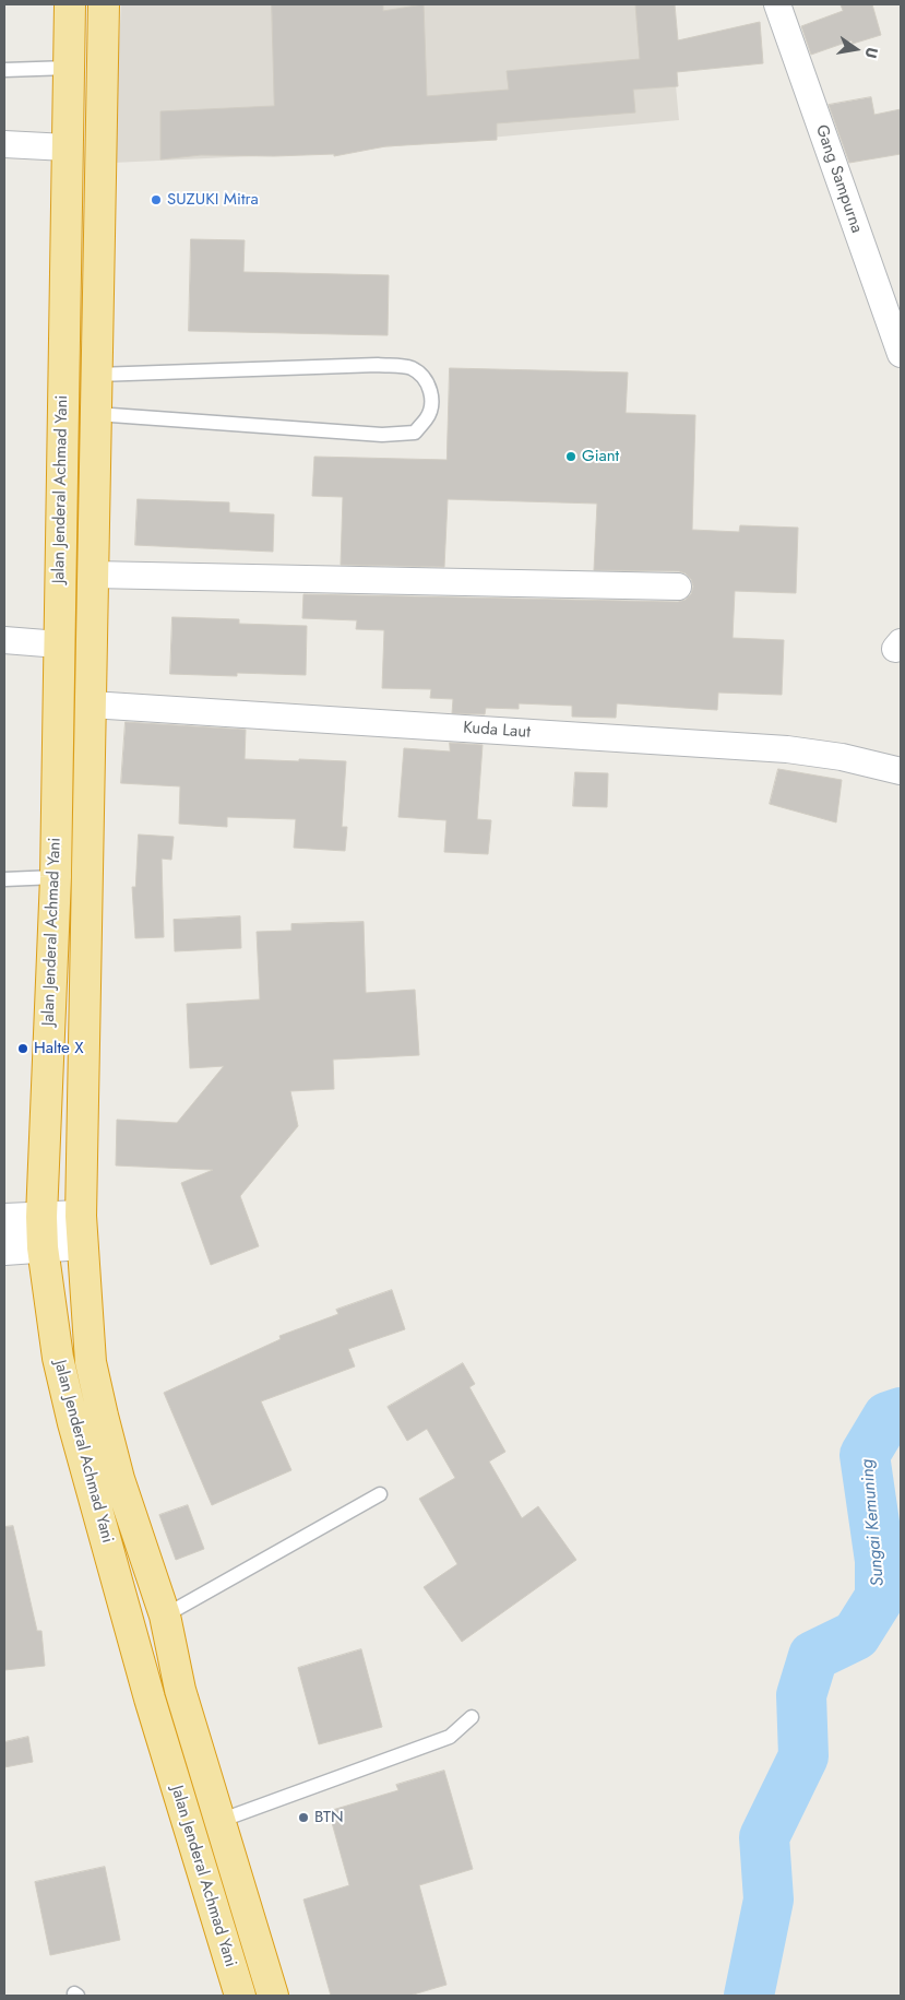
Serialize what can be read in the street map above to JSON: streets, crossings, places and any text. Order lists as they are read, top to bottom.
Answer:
{
  "streets": {
    "highway": ["Jalan Jenderal Achmad Yani"],
    "street": ["Gang Sampurna", "Kuda Laut"]
  },
  "crossings": [
    ["Jalan Jenderal Achmad Yani", "Kuda Laut"]
  ],
  "water": ["Sungai Kemuning"],
  "places": [
    "SUZUKI Mitra",
    "Giant",
    "Halte X",
    "BTN"
  ],
  "north": "right"
}
